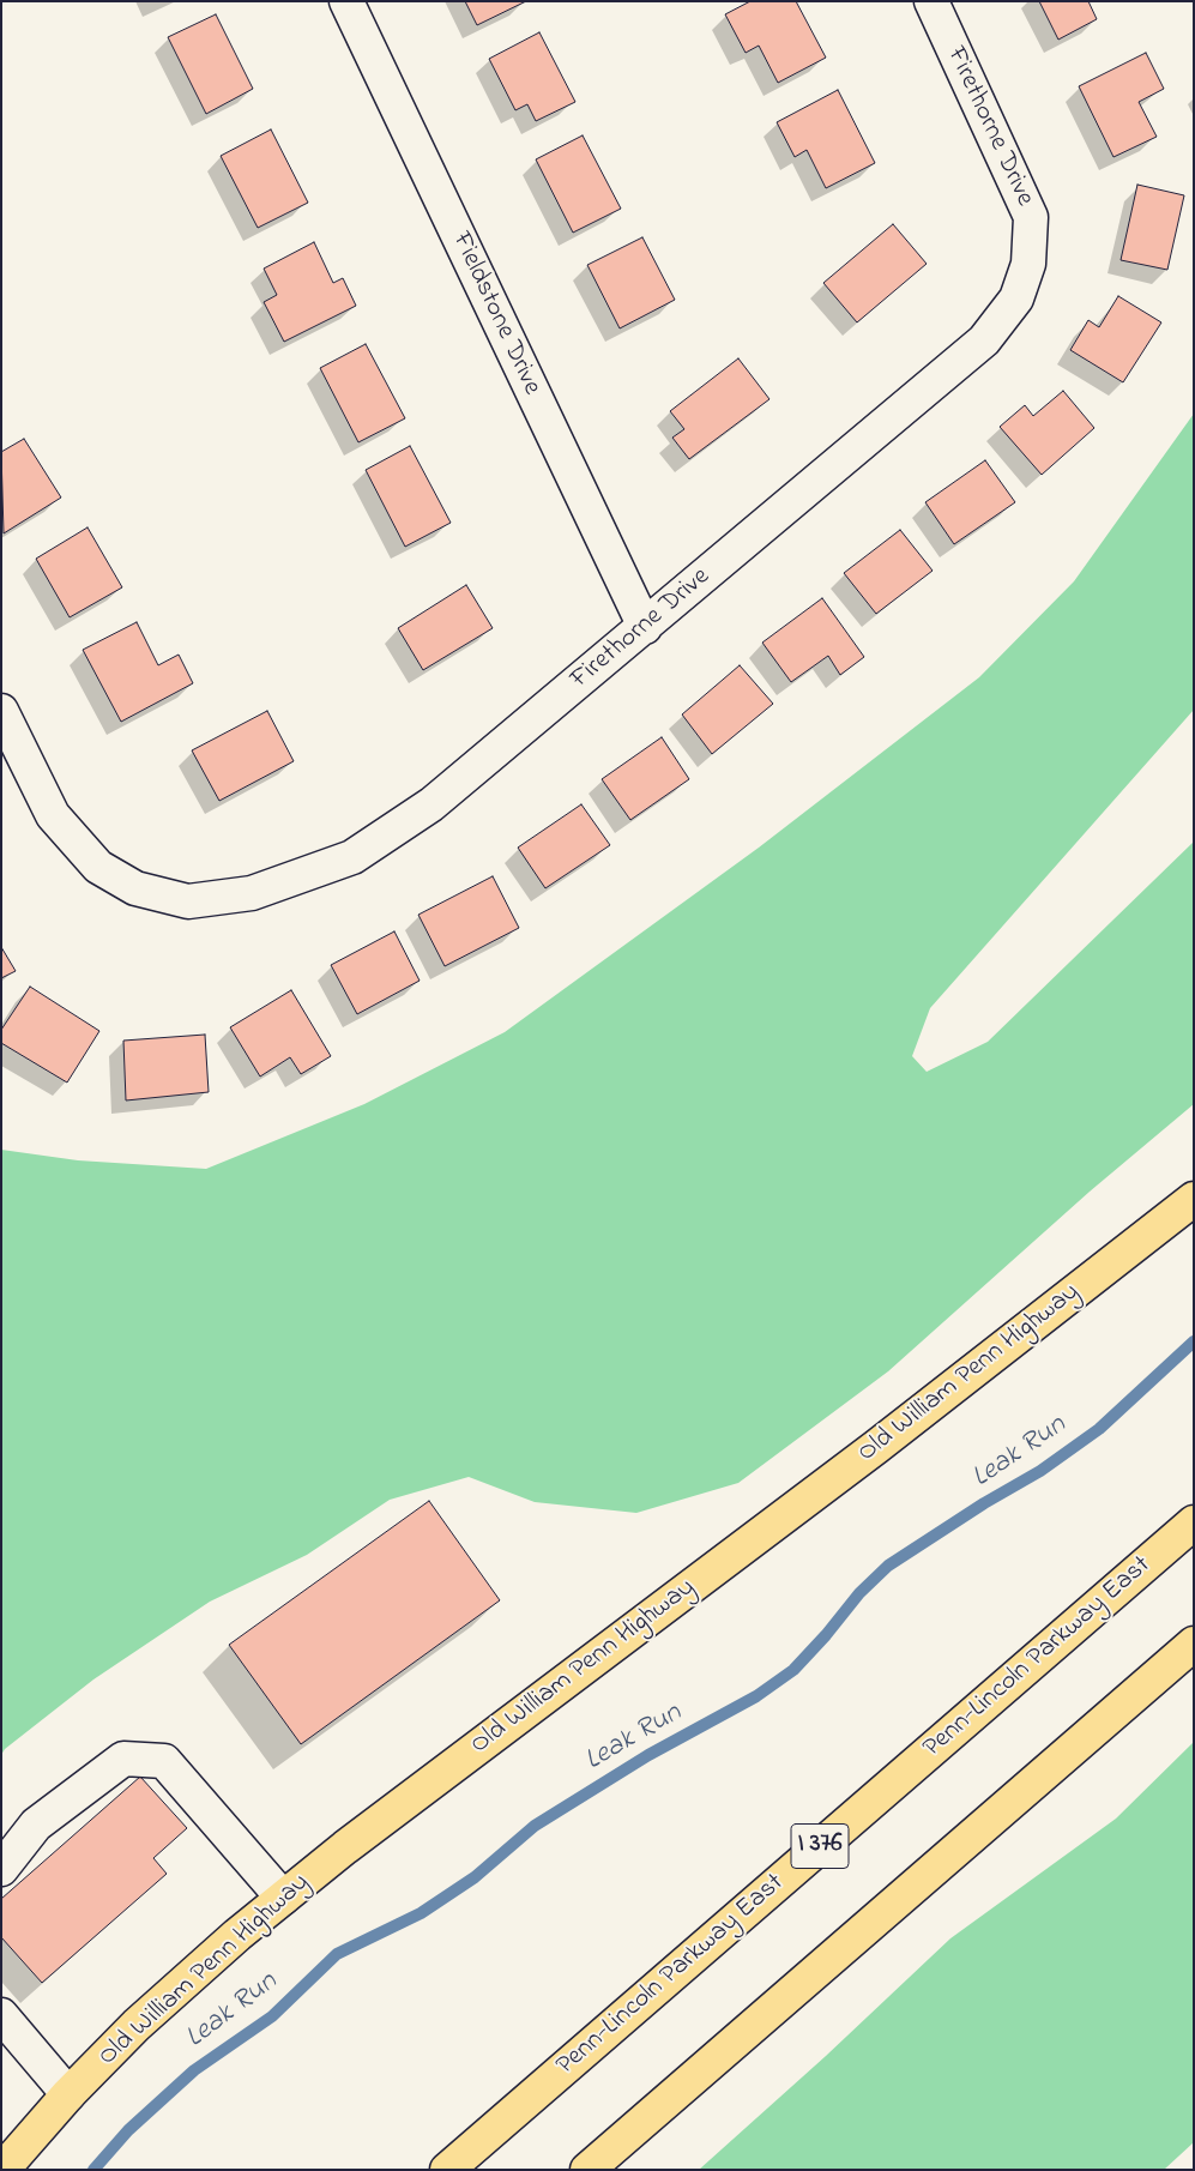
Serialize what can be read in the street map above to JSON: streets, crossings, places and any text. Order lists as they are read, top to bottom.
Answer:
{
  "streets": {
    "main road": ["Old William Penn Highway", "Penn-Lincoln Parkway East", "I 376"],
    "street": ["Firethorne Drive", "Fieldstone Drive"]
  },
  "crossings": [
    ["Firethorne Drive", "Fieldstone Drive"]
  ],
  "water": ["Leak Run"]
}
